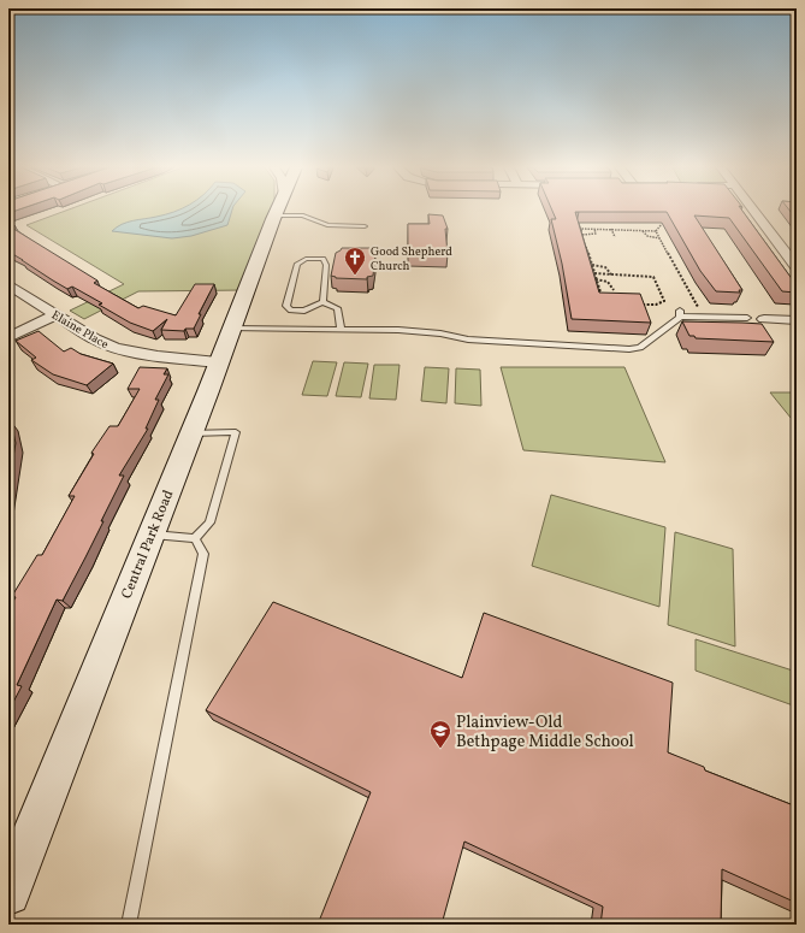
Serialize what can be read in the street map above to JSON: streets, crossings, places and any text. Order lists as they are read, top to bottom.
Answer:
{
  "streets": {
    "street": ["Elaine Place", "Central Park Road"]
  },
  "crossings": [
    ["Elaine Place", "Central Park Road"]
  ],
  "places": {
    "church": ["Good Shepherd Church"],
    "school or university": ["Plainview-Old Bethpage Middle School"]
  }
}
